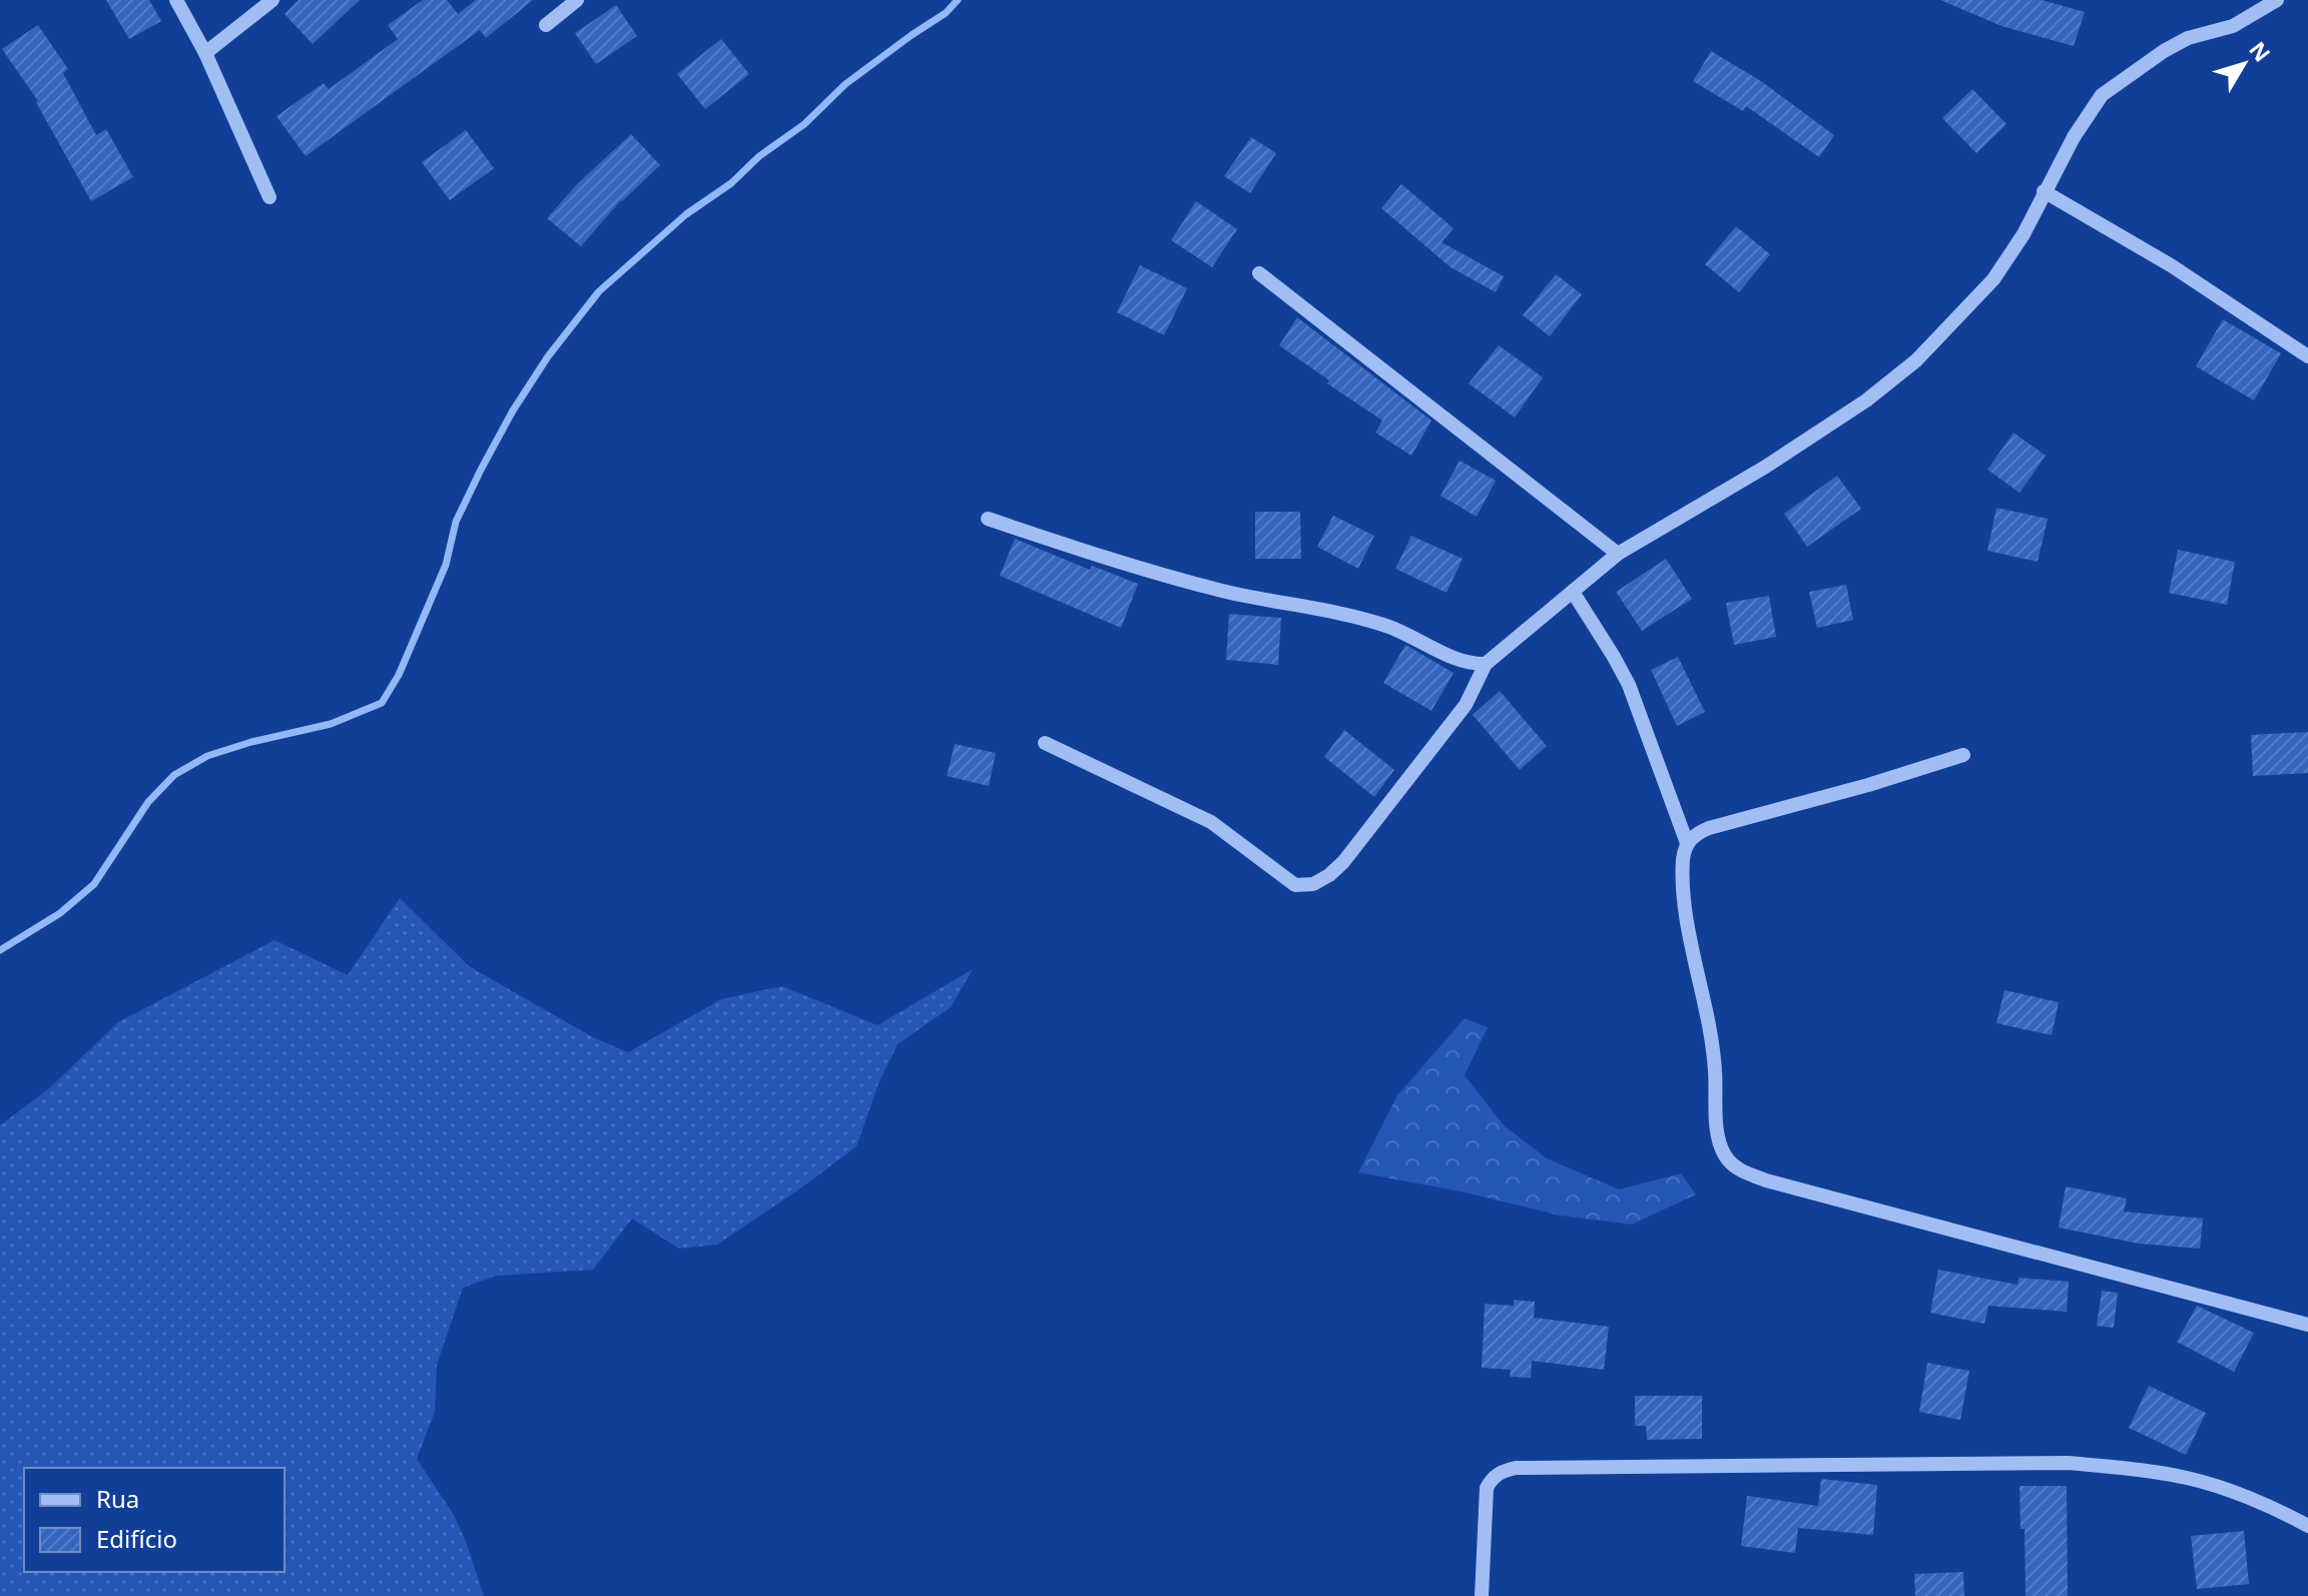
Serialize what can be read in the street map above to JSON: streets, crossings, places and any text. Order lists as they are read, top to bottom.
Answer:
{
  "legend": ["Rua", "Edifício"],
  "north": "top right"
}
